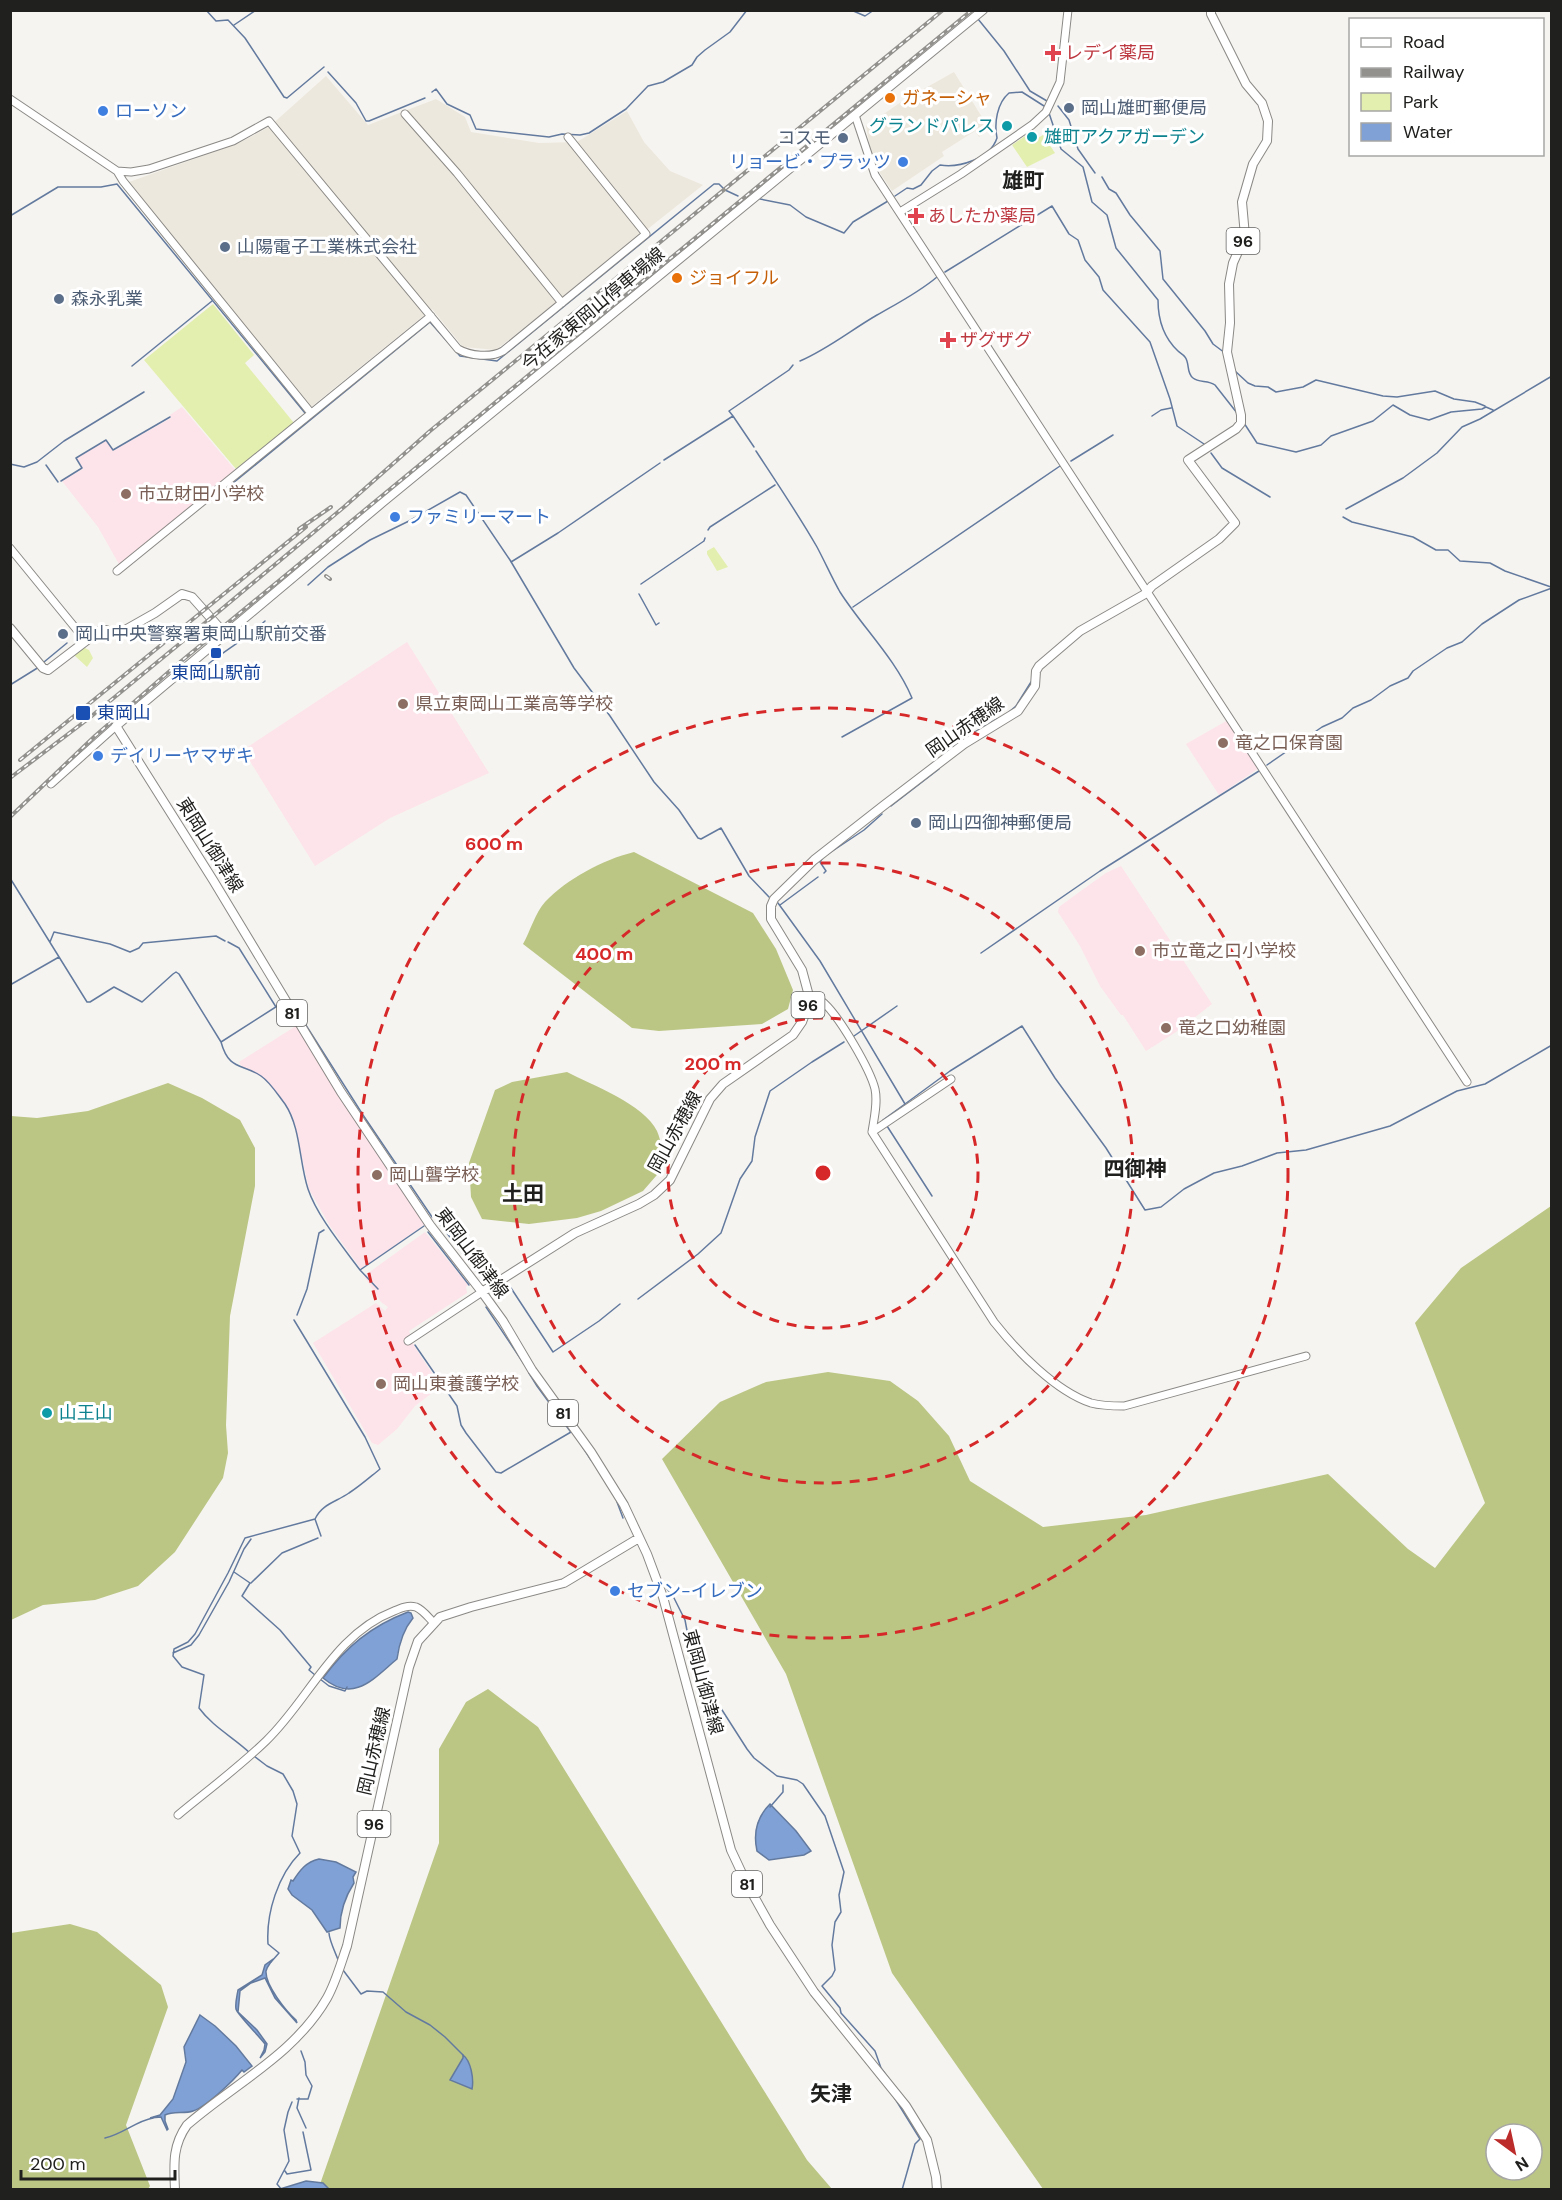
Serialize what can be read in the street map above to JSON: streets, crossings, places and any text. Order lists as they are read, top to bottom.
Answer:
{
  "streets": {
    "main road": [
      "96",
      "今在家東岡山停車場線",
      "岡山赤穂線",
      "東岡山御津線",
      "81"
    ]
  },
  "crossings": [
    ["岡山赤穂線", "東岡山御津線"]
  ],
  "districts": [
    "雄町",
    "四御神",
    "土田",
    "矢津"
  ],
  "places": {
    "health": ["レデイ薬局", "あしたか薬局", "ザグザグ"],
    "other": [
      "ガネーシャ",
      "岡山雄町郵便局",
      "ローソン",
      "グランドパレス",
      "雄町アクアガーデン",
      "コスモ",
      "リョービ・プラッツ",
      "山陽電子工業株式会社",
      "ジョイフル",
      "森永乳業",
      "市立財田小学校",
      "ファミリーマート",
      "岡山中央警察署東岡山駅前交番",
      "県立東岡山工業高等学校",
      "竜之口保育園",
      "デイリーヤマザキ",
      "岡山四御神郵便局",
      "市立竜之口小学校",
      "竜之口幼稚園",
      "岡山聾学校",
      "岡山東養護学校",
      "山王山",
      "セブン-イレブン"
    ],
    "transit": ["東岡山駅前", "東岡山"]
  },
  "legend": [
    "Road",
    "Railway",
    "Park",
    "Water"
  ],
  "scale_bar": "200 m",
  "north": "bottom right",
  "rings": ["600 m", "400 m", "200 m"]
}
